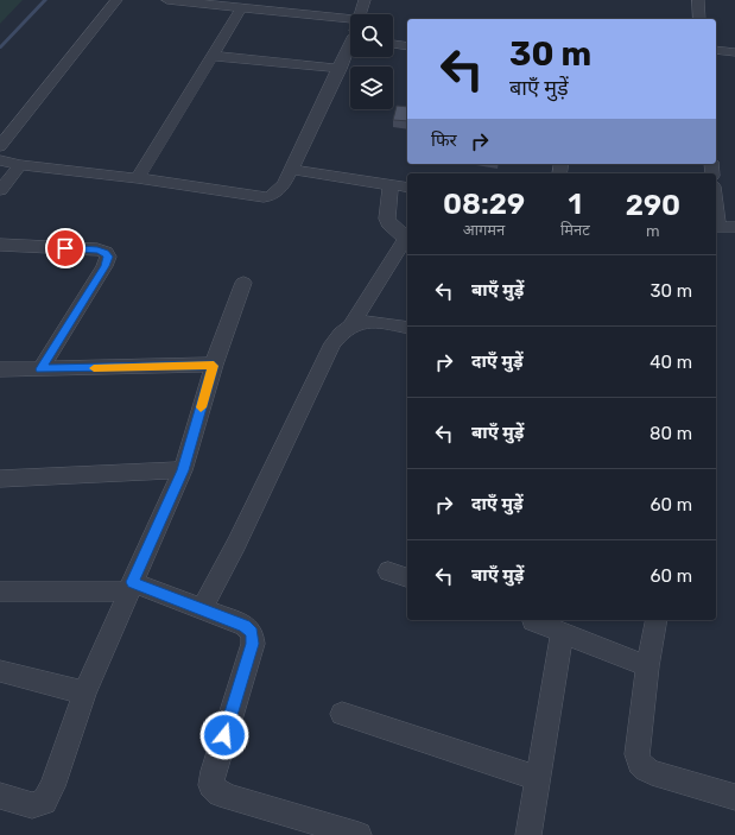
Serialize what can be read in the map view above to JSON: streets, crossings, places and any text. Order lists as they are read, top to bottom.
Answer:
{
  "page": {
    "turn": ["30 m", "बाएँ मुड़ें"],
    "then": "फिर",
    "eta": [
      "08:29",
      "आगमन",
      "1",
      "मिनट",
      "290",
      "m"
    ],
    "list": [
      {
        "name": "बाएँ मुड़ें",
        "value": "30 m"
      },
      {
        "name": "दाएँ मुड़ें",
        "value": "40 m"
      },
      {
        "name": "बाएँ मुड़ें",
        "value": "80 m"
      },
      {
        "name": "दाएँ मुड़ें",
        "value": "60 m"
      },
      {
        "name": "बाएँ मुड़ें",
        "value": "60 m"
      }
    ]
  }
}
